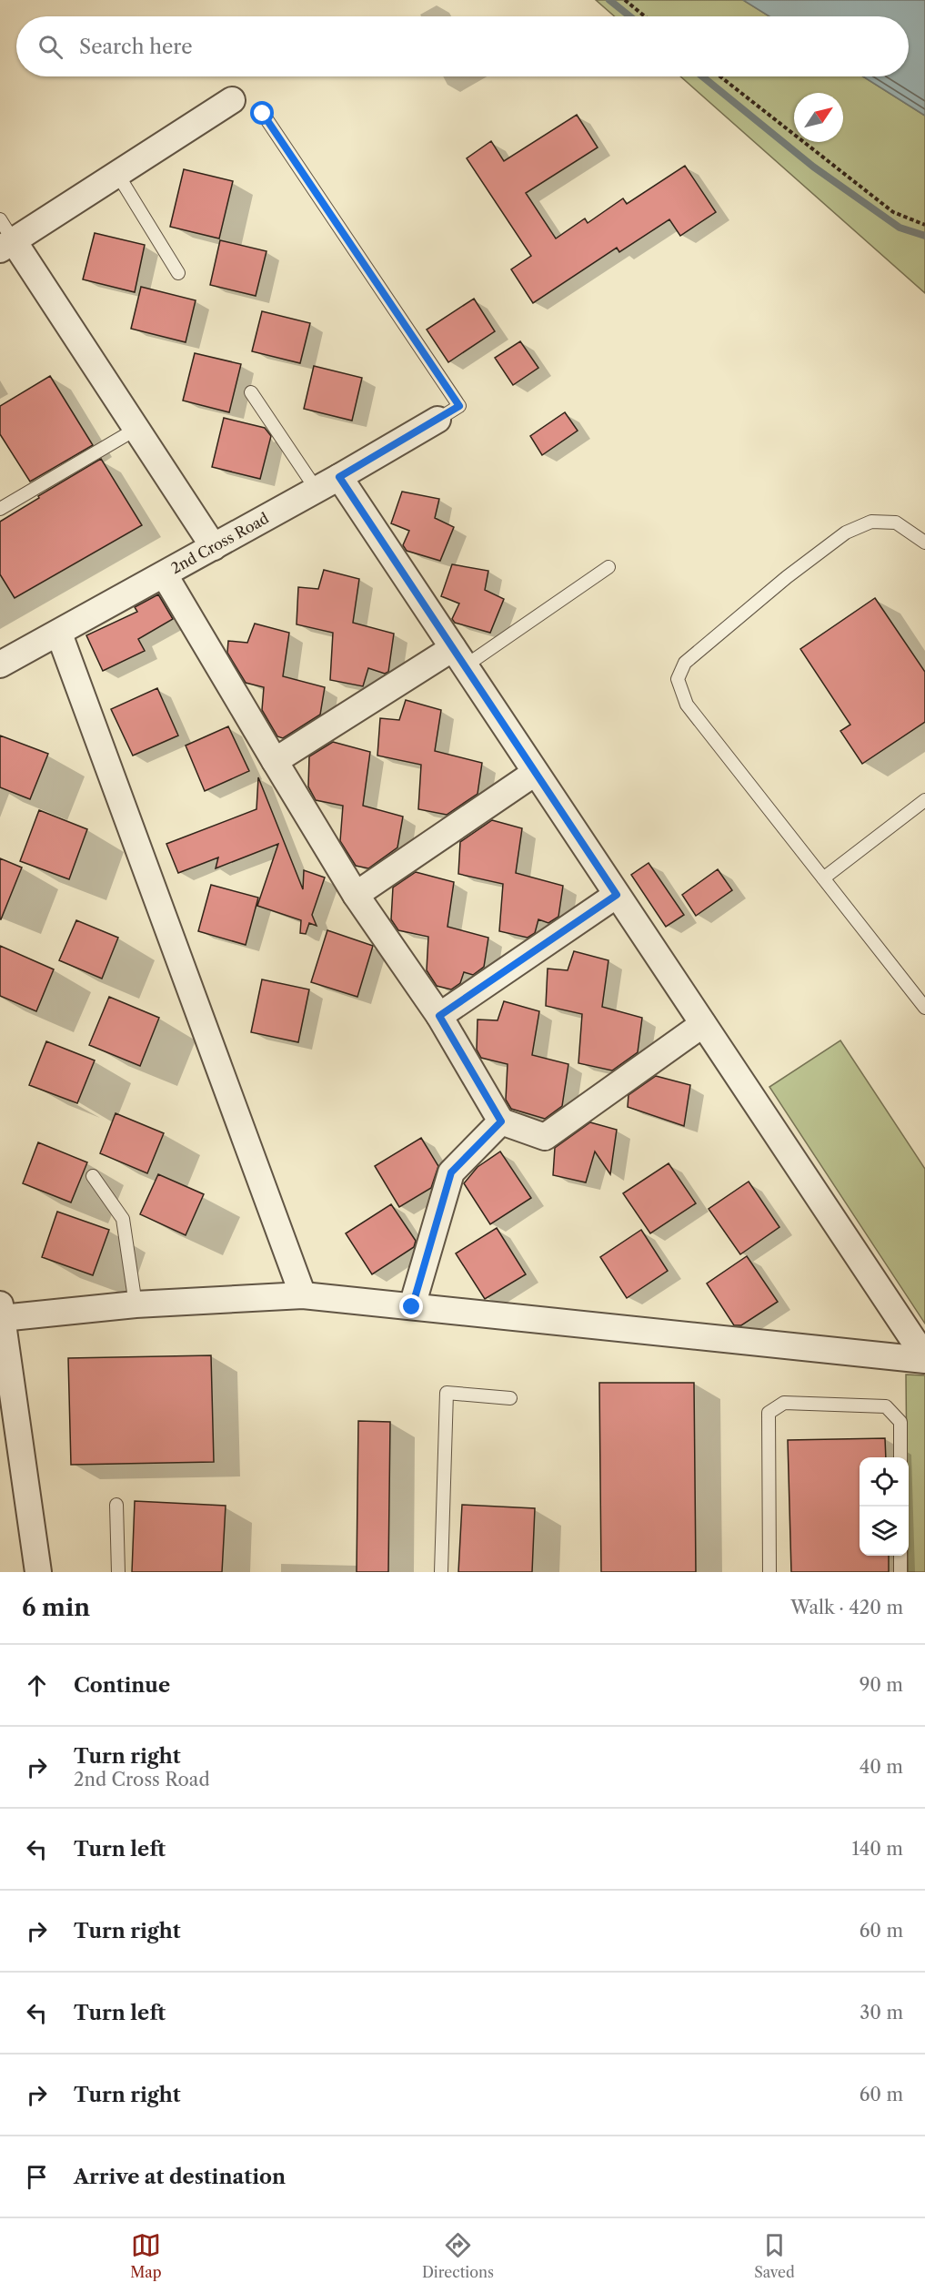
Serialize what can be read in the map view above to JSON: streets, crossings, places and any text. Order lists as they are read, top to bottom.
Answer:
{
  "streets": {
    "street": ["2nd Cross Road"]
  },
  "north": "top right",
  "page": {
    "search": "Search here",
    "heading": ["6 min", "Walk · 420 m"],
    "list": [
      ["Continue", "90 m"],
      ["Turn right", "2nd Cross Road", "40 m"],
      ["Turn left", "140 m"],
      ["Turn right", "60 m"],
      ["Turn left", "30 m"],
      ["Turn right", "60 m"],
      "Arrive at destination"
    ],
    "nav": ["Map", "Directions", "Saved"]
  }
}
